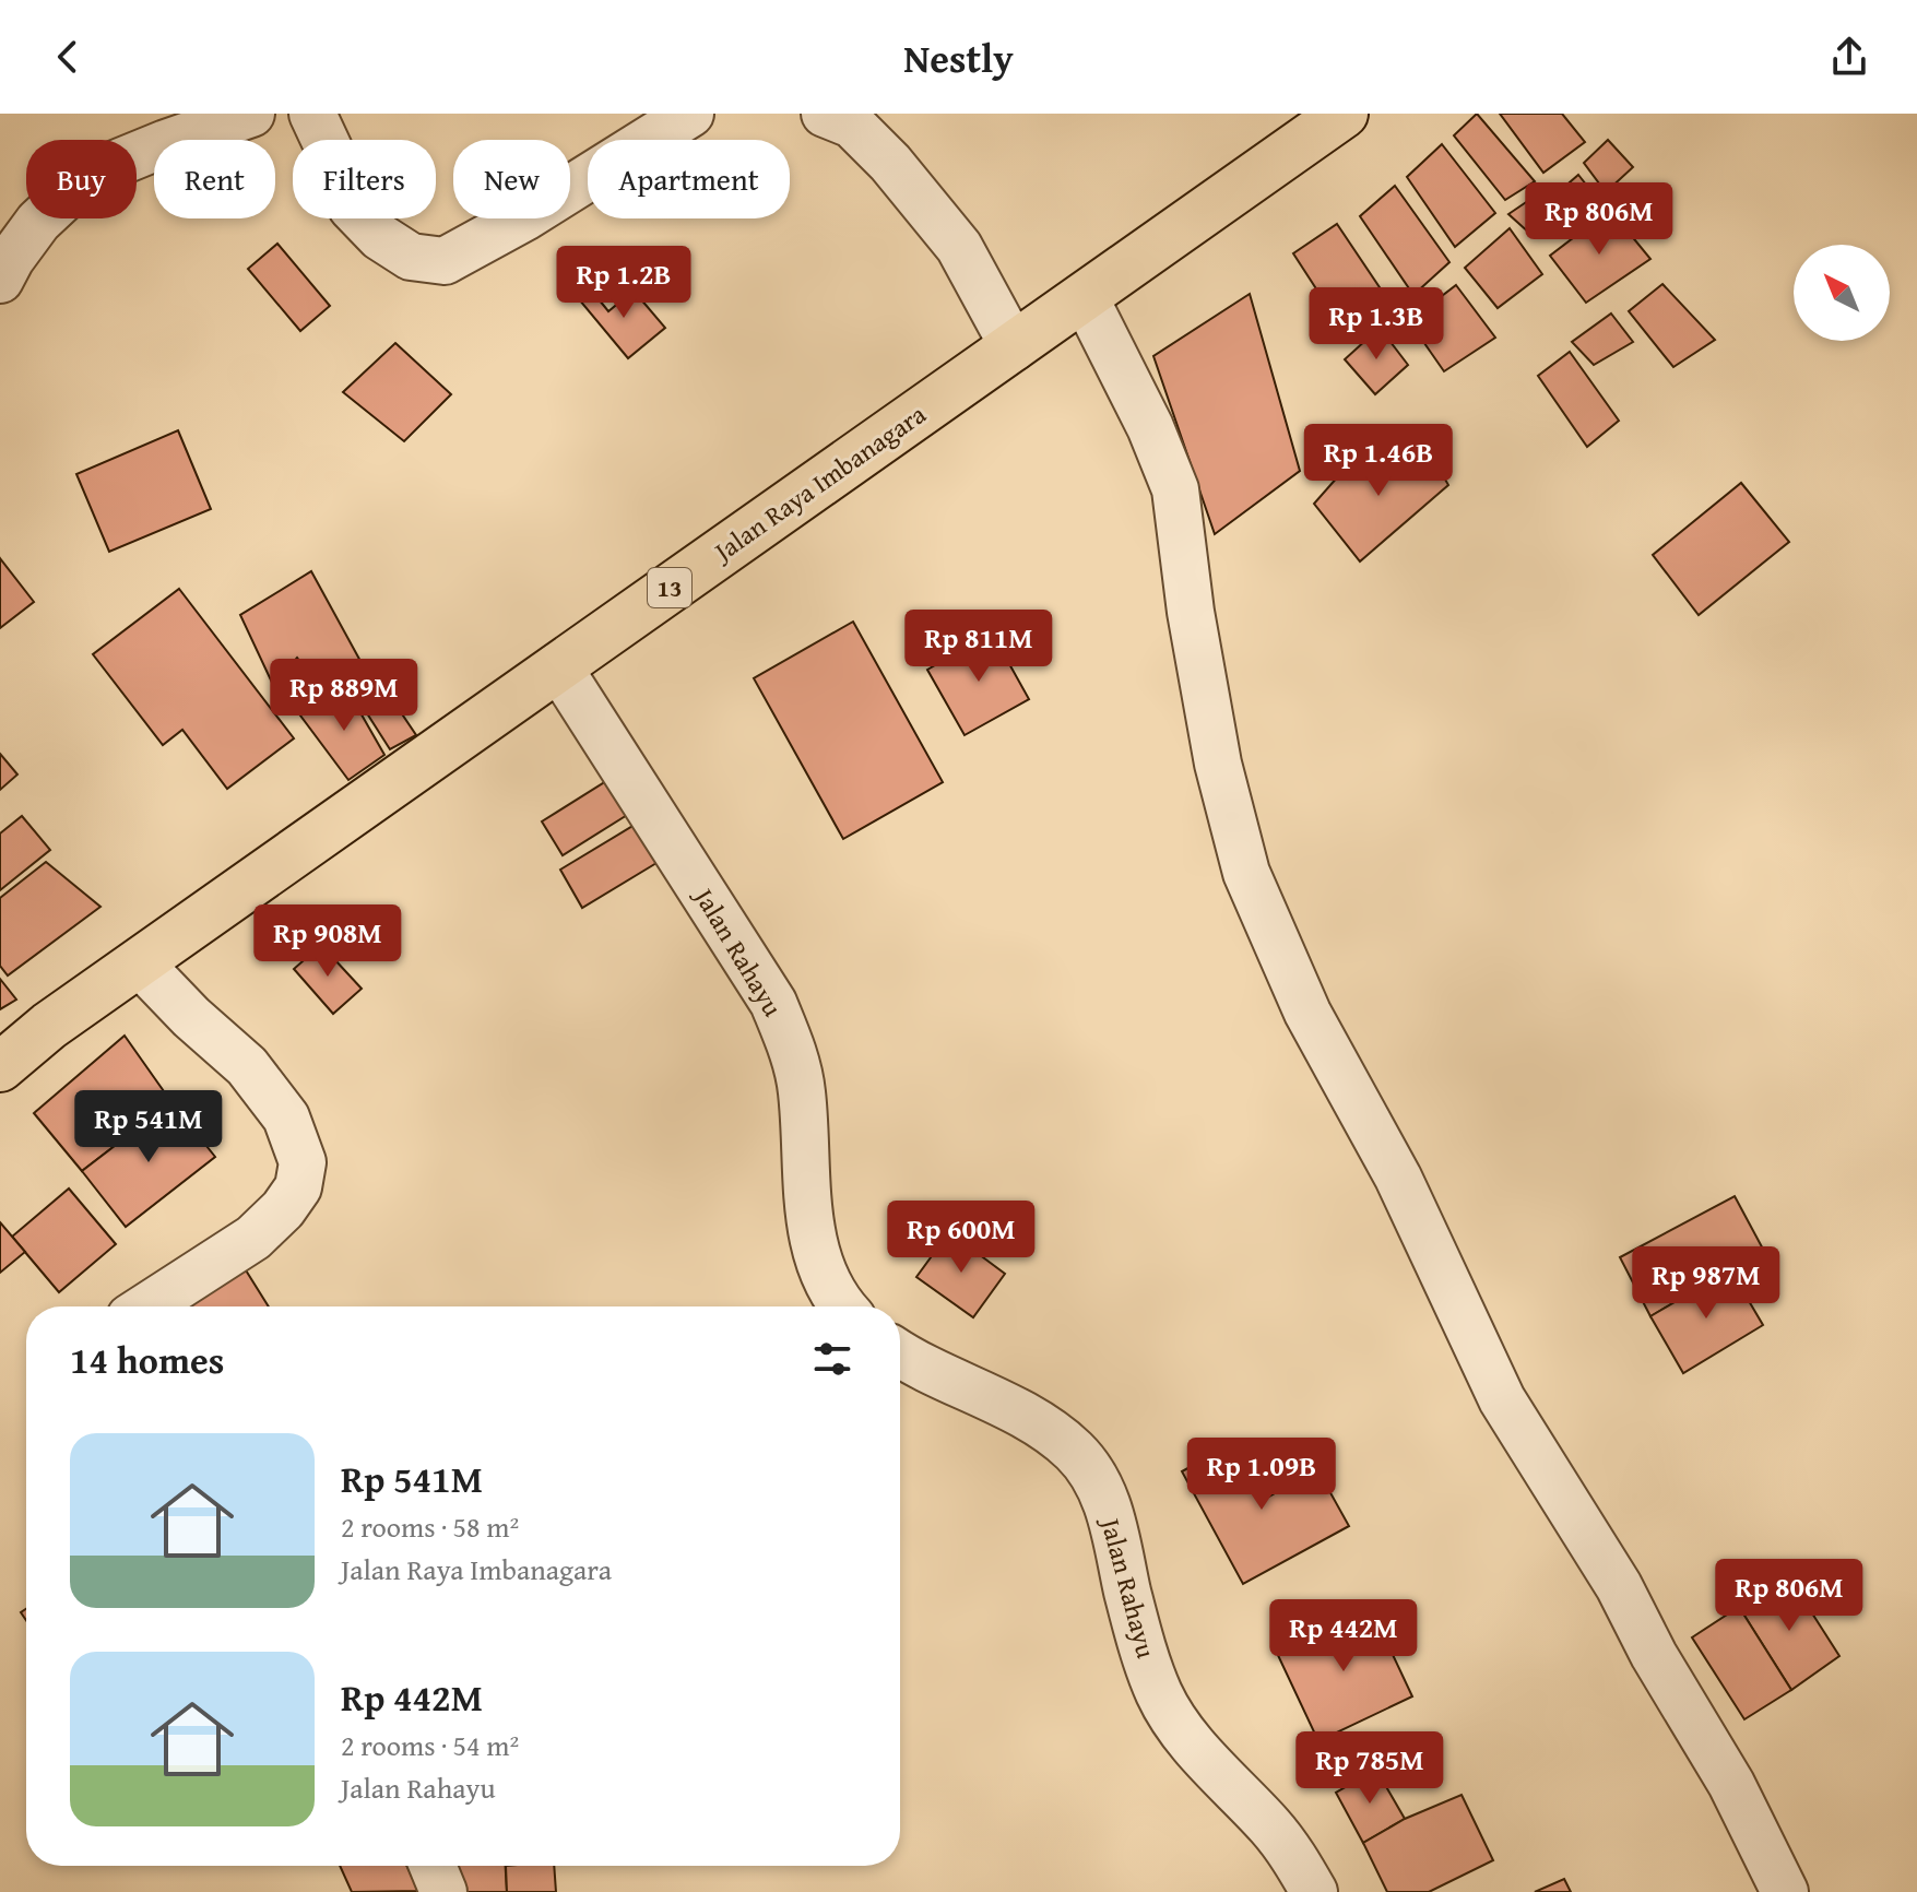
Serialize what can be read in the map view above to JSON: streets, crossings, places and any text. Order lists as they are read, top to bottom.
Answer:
{
  "streets": {
    "highway": ["Jalan Raya Imbanagara", "13"],
    "street": ["Jalan Rahayu"]
  },
  "crossings": [
    ["Jalan Raya Imbanagara", "Jalan Rahayu"]
  ],
  "north": "top left",
  "page": {
    "header": "Nestly",
    "chip": [
      "Buy",
      "Rent",
      "Filters",
      "New",
      "Apartment"
    ],
    "price": [
      "Rp 806M",
      "Rp 1.2B",
      "Rp 1.3B",
      "Rp 1.46B",
      "Rp 811M",
      "Rp 889M",
      "Rp 908M",
      "Rp 541M",
      "Rp 600M",
      "Rp 987M",
      "Rp 1.09B",
      "Rp 806M",
      "Rp 442M",
      "Rp 785M"
    ],
    "heading": "14 homes",
    "list": [
      {
        "name": "Rp 541M",
        "note": "2 rooms · 58 m² · Jalan Raya Imbanagara"
      },
      {
        "name": "Rp 442M",
        "note": "2 rooms · 54 m² · Jalan Rahayu"
      }
    ]
  }
}
